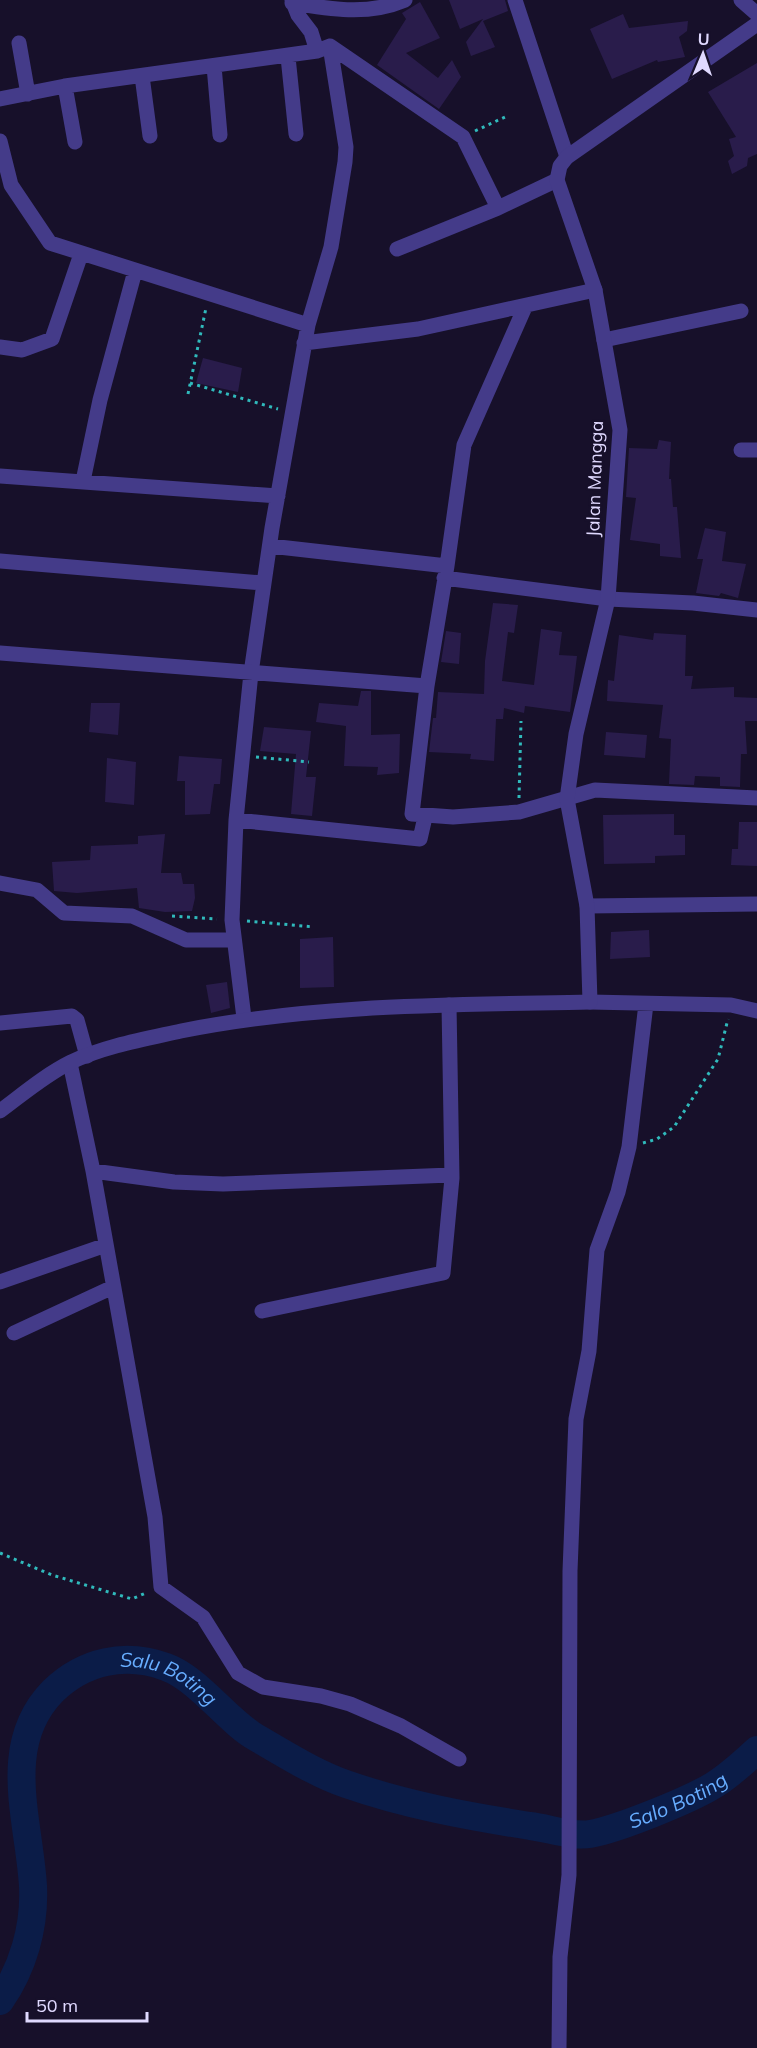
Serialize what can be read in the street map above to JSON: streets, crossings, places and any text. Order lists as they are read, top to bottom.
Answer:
{
  "streets": {
    "street": ["Jalan Mangga"]
  },
  "water": ["Salu Boting", "Salo Boting"],
  "scale_bar": "50 m",
  "north": "top"
}
